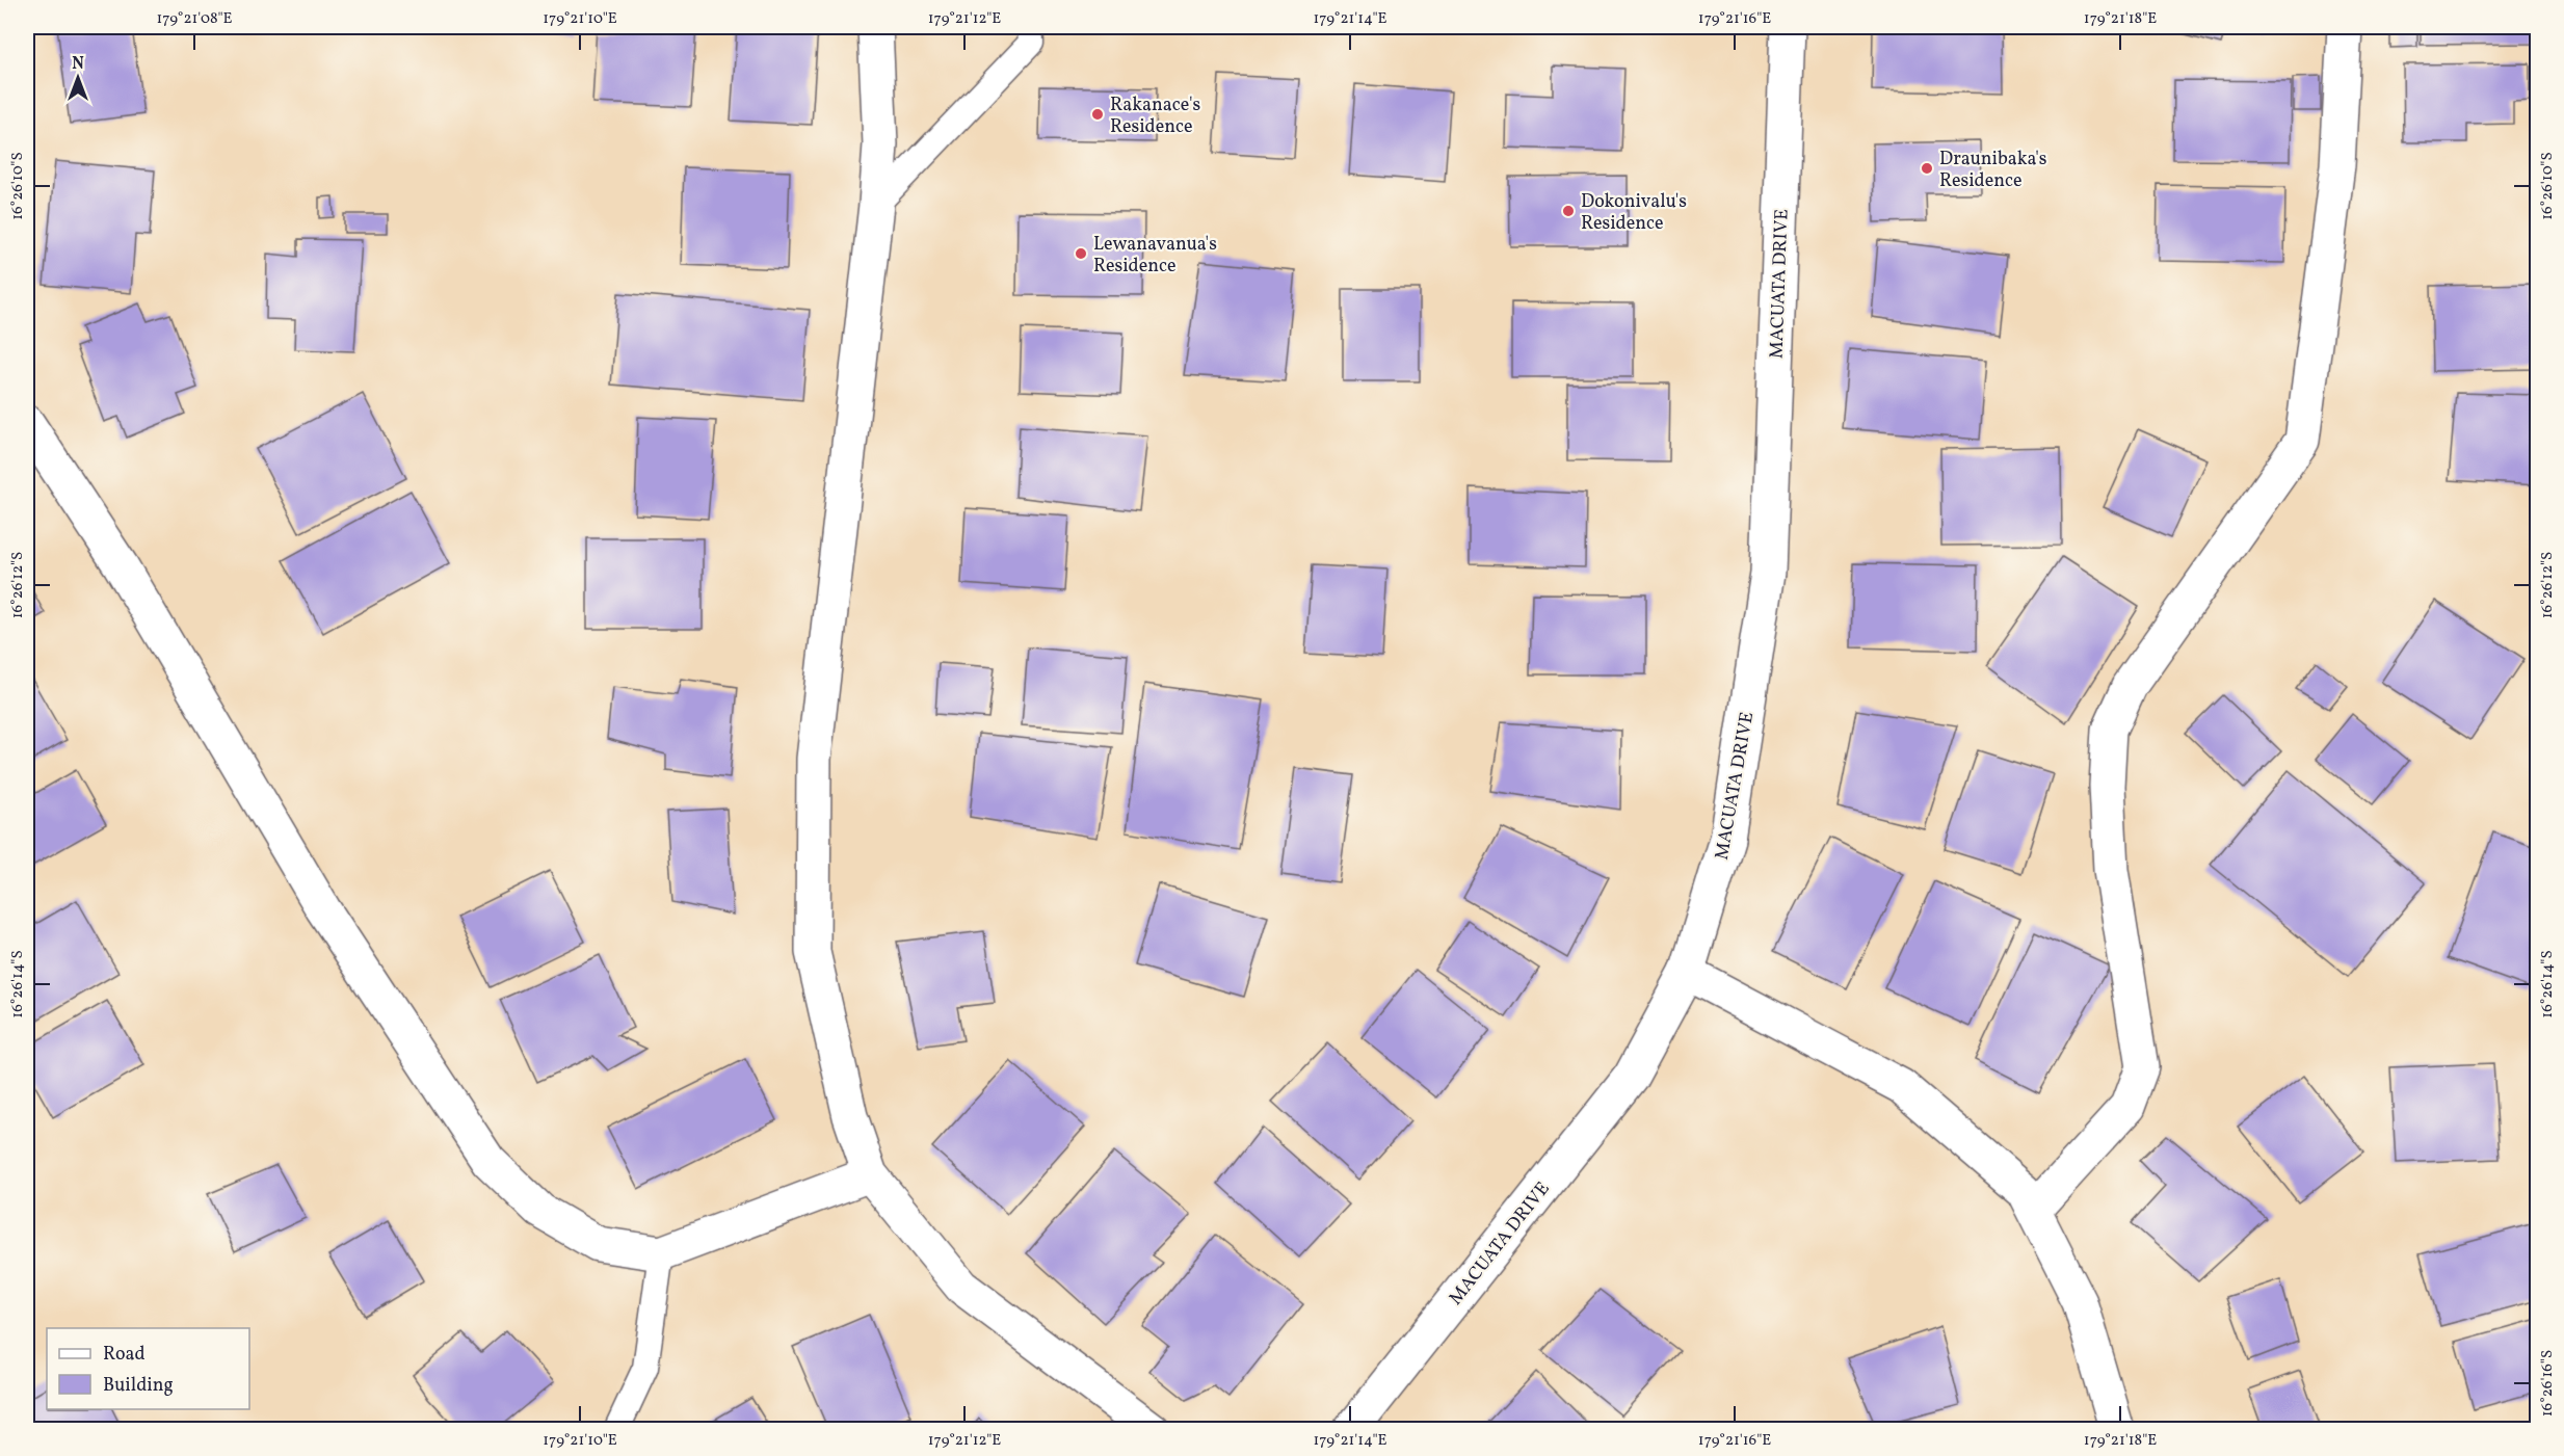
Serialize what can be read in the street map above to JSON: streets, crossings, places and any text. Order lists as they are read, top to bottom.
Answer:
{
  "streets": {
    "street": ["MACUATA DRIVE"]
  },
  "places": [
    "Rakanace's Residence",
    "Draunibaka's Residence",
    "Dokonivalu's Residence",
    "Lewanavanua's Residence"
  ],
  "legend": ["Road", "Building"],
  "north": "top",
  "coordinates": [
    "179°21'08\"E",
    "179°21'10\"E",
    "179°21'12\"E",
    "179°21'14\"E",
    "179°21'16\"E",
    "179°21'18\"E",
    "16°26'10\"S",
    "16°26'12\"S",
    "16°26'14\"S",
    "16°26'16\"S"
  ]
}
